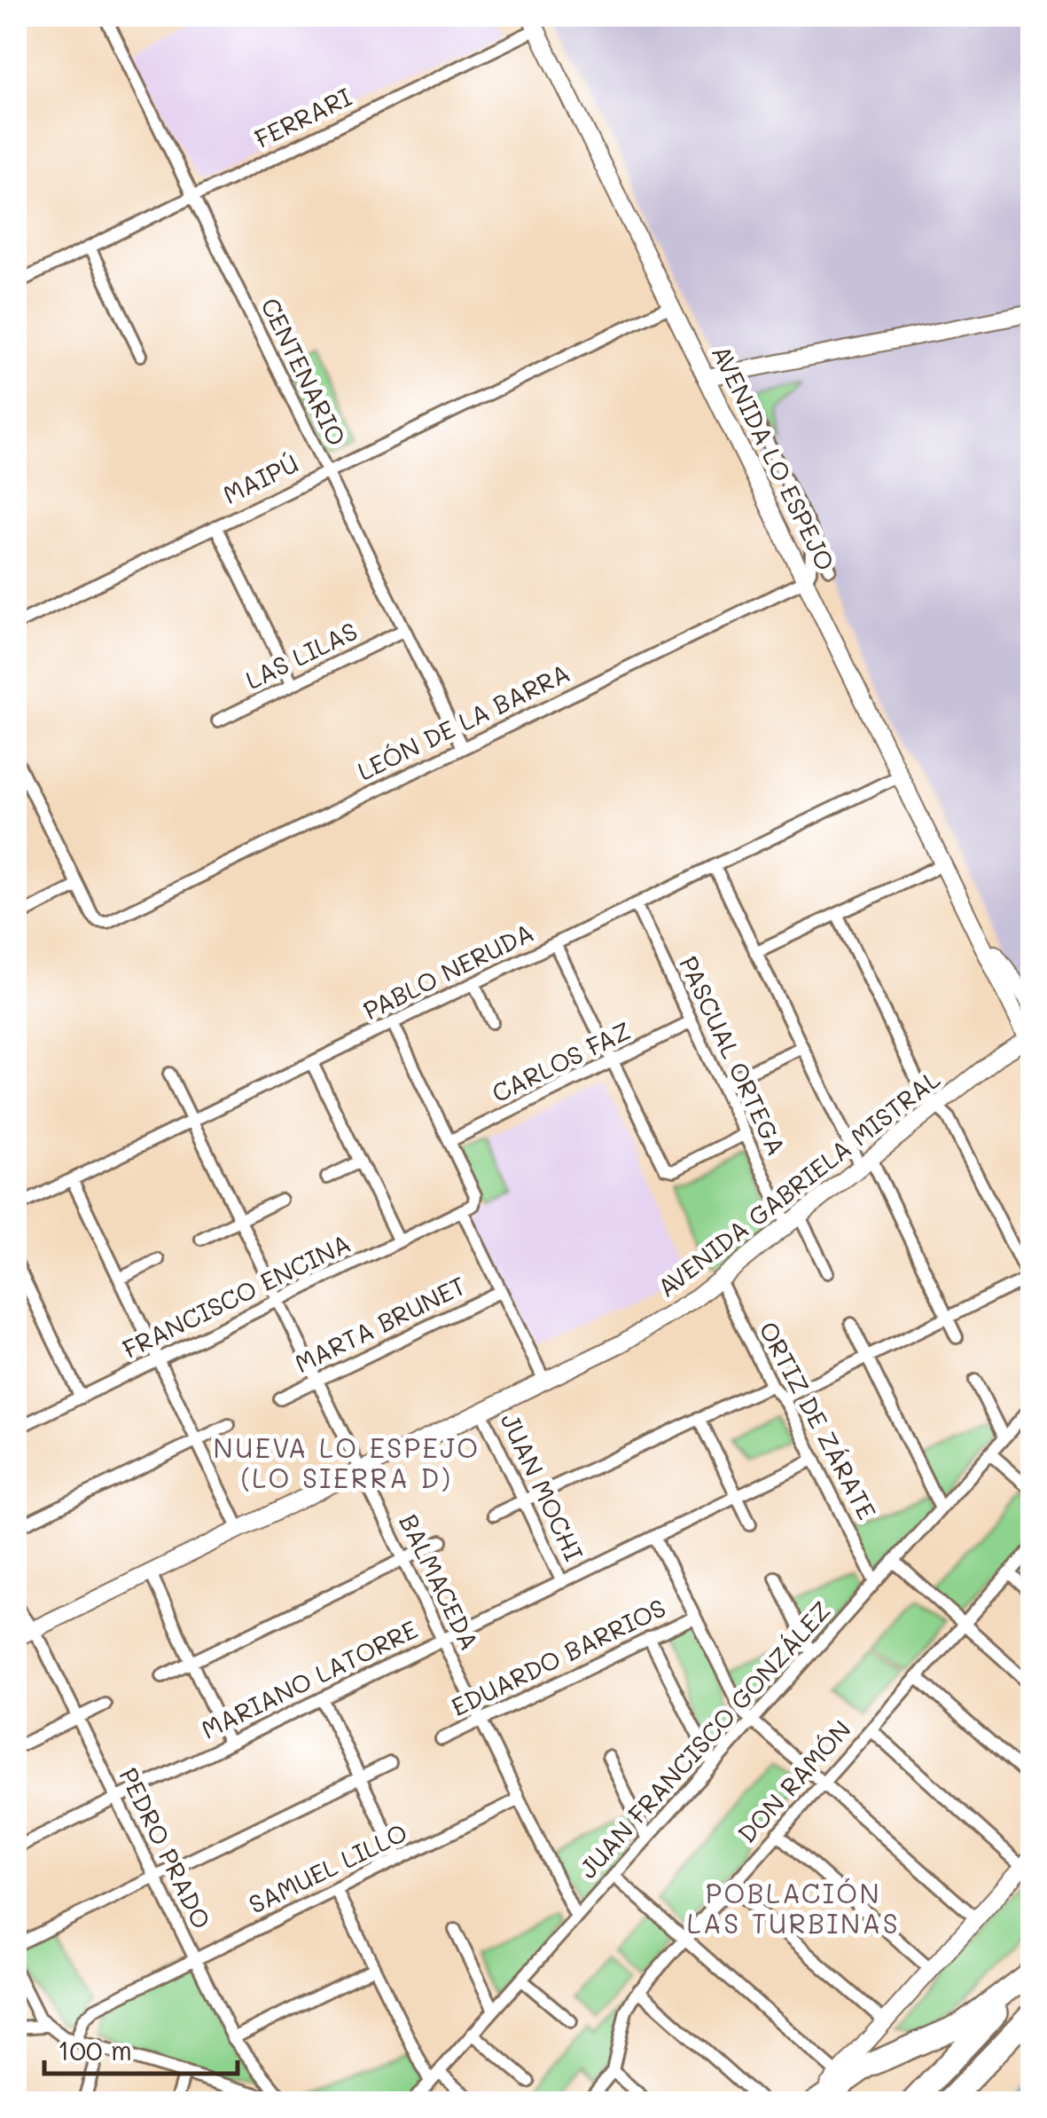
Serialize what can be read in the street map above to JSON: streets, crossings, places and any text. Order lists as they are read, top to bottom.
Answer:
{
  "streets": {
    "main road": ["AVENIDA LO ESPEJO", "AVENIDA GABRIELA MISTRAL"],
    "street": [
      "FERRARI",
      "CENTENARIO",
      "MAIPÚ",
      "LAS LILAS",
      "LEÓN DE LA BARRA",
      "PABLO NERUDA",
      "PASCUAL ORTEGA",
      "CARLOS FAZ",
      "FRANCISCO ENCINA",
      "MARTA BRUNET",
      "ORTIZ DE ZÁRATE",
      "JUAN MOCHI",
      "BALMACEDA",
      "EDUARDO BARRIOS",
      "MARIANO LATORRE",
      "JUAN FRANCISCO GONZÁLEZ",
      "DON RAMÓN",
      "PEDRO PRADO",
      "SAMUEL LILLO"
    ]
  },
  "crossings": [
    ["FERRARI", "CENTENARIO"],
    ["FERRARI", "AVENIDA LO ESPEJO"],
    ["CENTENARIO", "MAIPÚ"],
    ["CENTENARIO", "LAS LILAS"],
    ["CENTENARIO", "LEÓN DE LA BARRA"],
    ["AVENIDA LO ESPEJO", "MAIPÚ"],
    ["AVENIDA LO ESPEJO", "LEÓN DE LA BARRA"],
    ["AVENIDA LO ESPEJO", "PABLO NERUDA"],
    ["AVENIDA LO ESPEJO", "AVENIDA GABRIELA MISTRAL"],
    ["PABLO NERUDA", "PASCUAL ORTEGA"],
    ["PABLO NERUDA", "BALMACEDA"],
    ["PASCUAL ORTEGA", "CARLOS FAZ"],
    ["PASCUAL ORTEGA", "AVENIDA GABRIELA MISTRAL"],
    ["CARLOS FAZ", "FRANCISCO ENCINA"],
    ["AVENIDA GABRIELA MISTRAL", "ORTIZ DE ZÁRATE"],
    ["AVENIDA GABRIELA MISTRAL", "JUAN MOCHI"],
    ["AVENIDA GABRIELA MISTRAL", "BALMACEDA"],
    ["AVENIDA GABRIELA MISTRAL", "PEDRO PRADO"],
    ["FRANCISCO ENCINA", "BALMACEDA"],
    ["MARTA BRUNET", "BALMACEDA"],
    ["ORTIZ DE ZÁRATE", "MARIANO LATORRE"],
    ["ORTIZ DE ZÁRATE", "JUAN FRANCISCO GONZÁLEZ"],
    ["JUAN MOCHI", "MARIANO LATORRE"],
    ["BALMACEDA", "EDUARDO BARRIOS"],
    ["BALMACEDA", "MARIANO LATORRE"],
    ["BALMACEDA", "JUAN FRANCISCO GONZÁLEZ"],
    ["BALMACEDA", "SAMUEL LILLO"],
    ["MARIANO LATORRE", "PEDRO PRADO"],
    ["PEDRO PRADO", "SAMUEL LILLO"]
  ],
  "districts": ["NUEVA LO ESPEJO (LO SIERRA D)", "POBLACIÓN LAS TURBINAS"],
  "scale_bar": "100 m"
}
